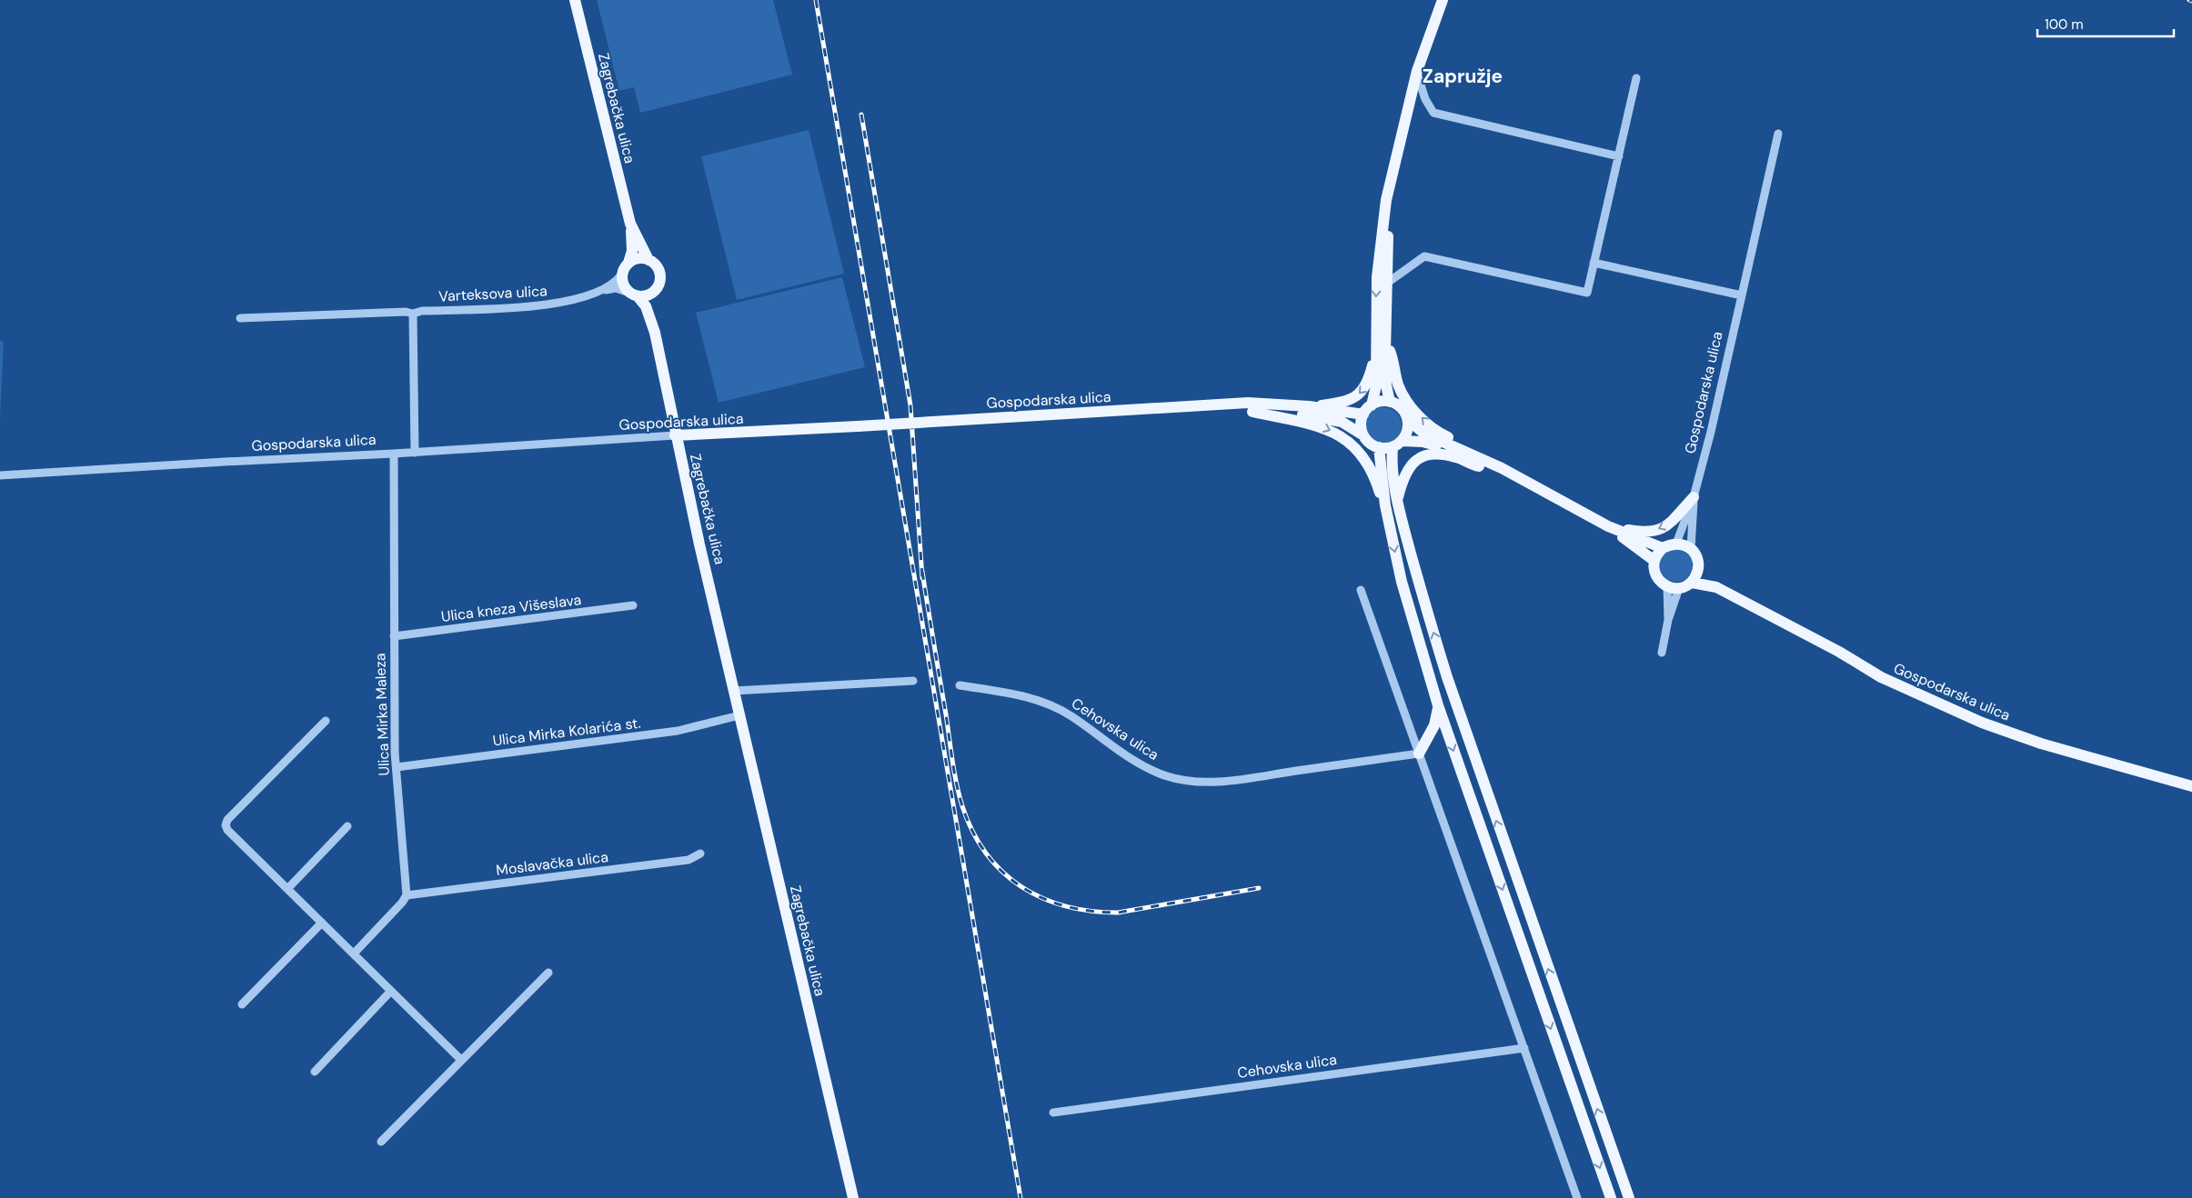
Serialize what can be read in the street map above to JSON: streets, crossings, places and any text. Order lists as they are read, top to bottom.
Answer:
{
  "streets": {
    "main road": ["Zagrebačka ulica", "Gospodarska ulica"],
    "street": [
      "Varteksova ulica",
      "Ulica kneza Višeslava",
      "Ulica Mirka Maleza",
      "Cehovska ulica",
      "Ulica Mirka Kolarića st.",
      "Moslavačka ulica"
    ]
  },
  "crossings": [
    ["Zagrebačka ulica", "Varteksova ulica"],
    ["Zagrebačka ulica", "Gospodarska ulica"],
    ["Zagrebačka ulica", "Ulica Mirka Kolarića st."],
    ["Gospodarska ulica", "Ulica Mirka Maleza"],
    ["Ulica kneza Višeslava", "Ulica Mirka Maleza"],
    ["Ulica Mirka Maleza", "Ulica Mirka Kolarića st."],
    ["Ulica Mirka Maleza", "Moslavačka ulica"]
  ],
  "districts": ["Zapružje"],
  "scale_bar": "100 m"
}
